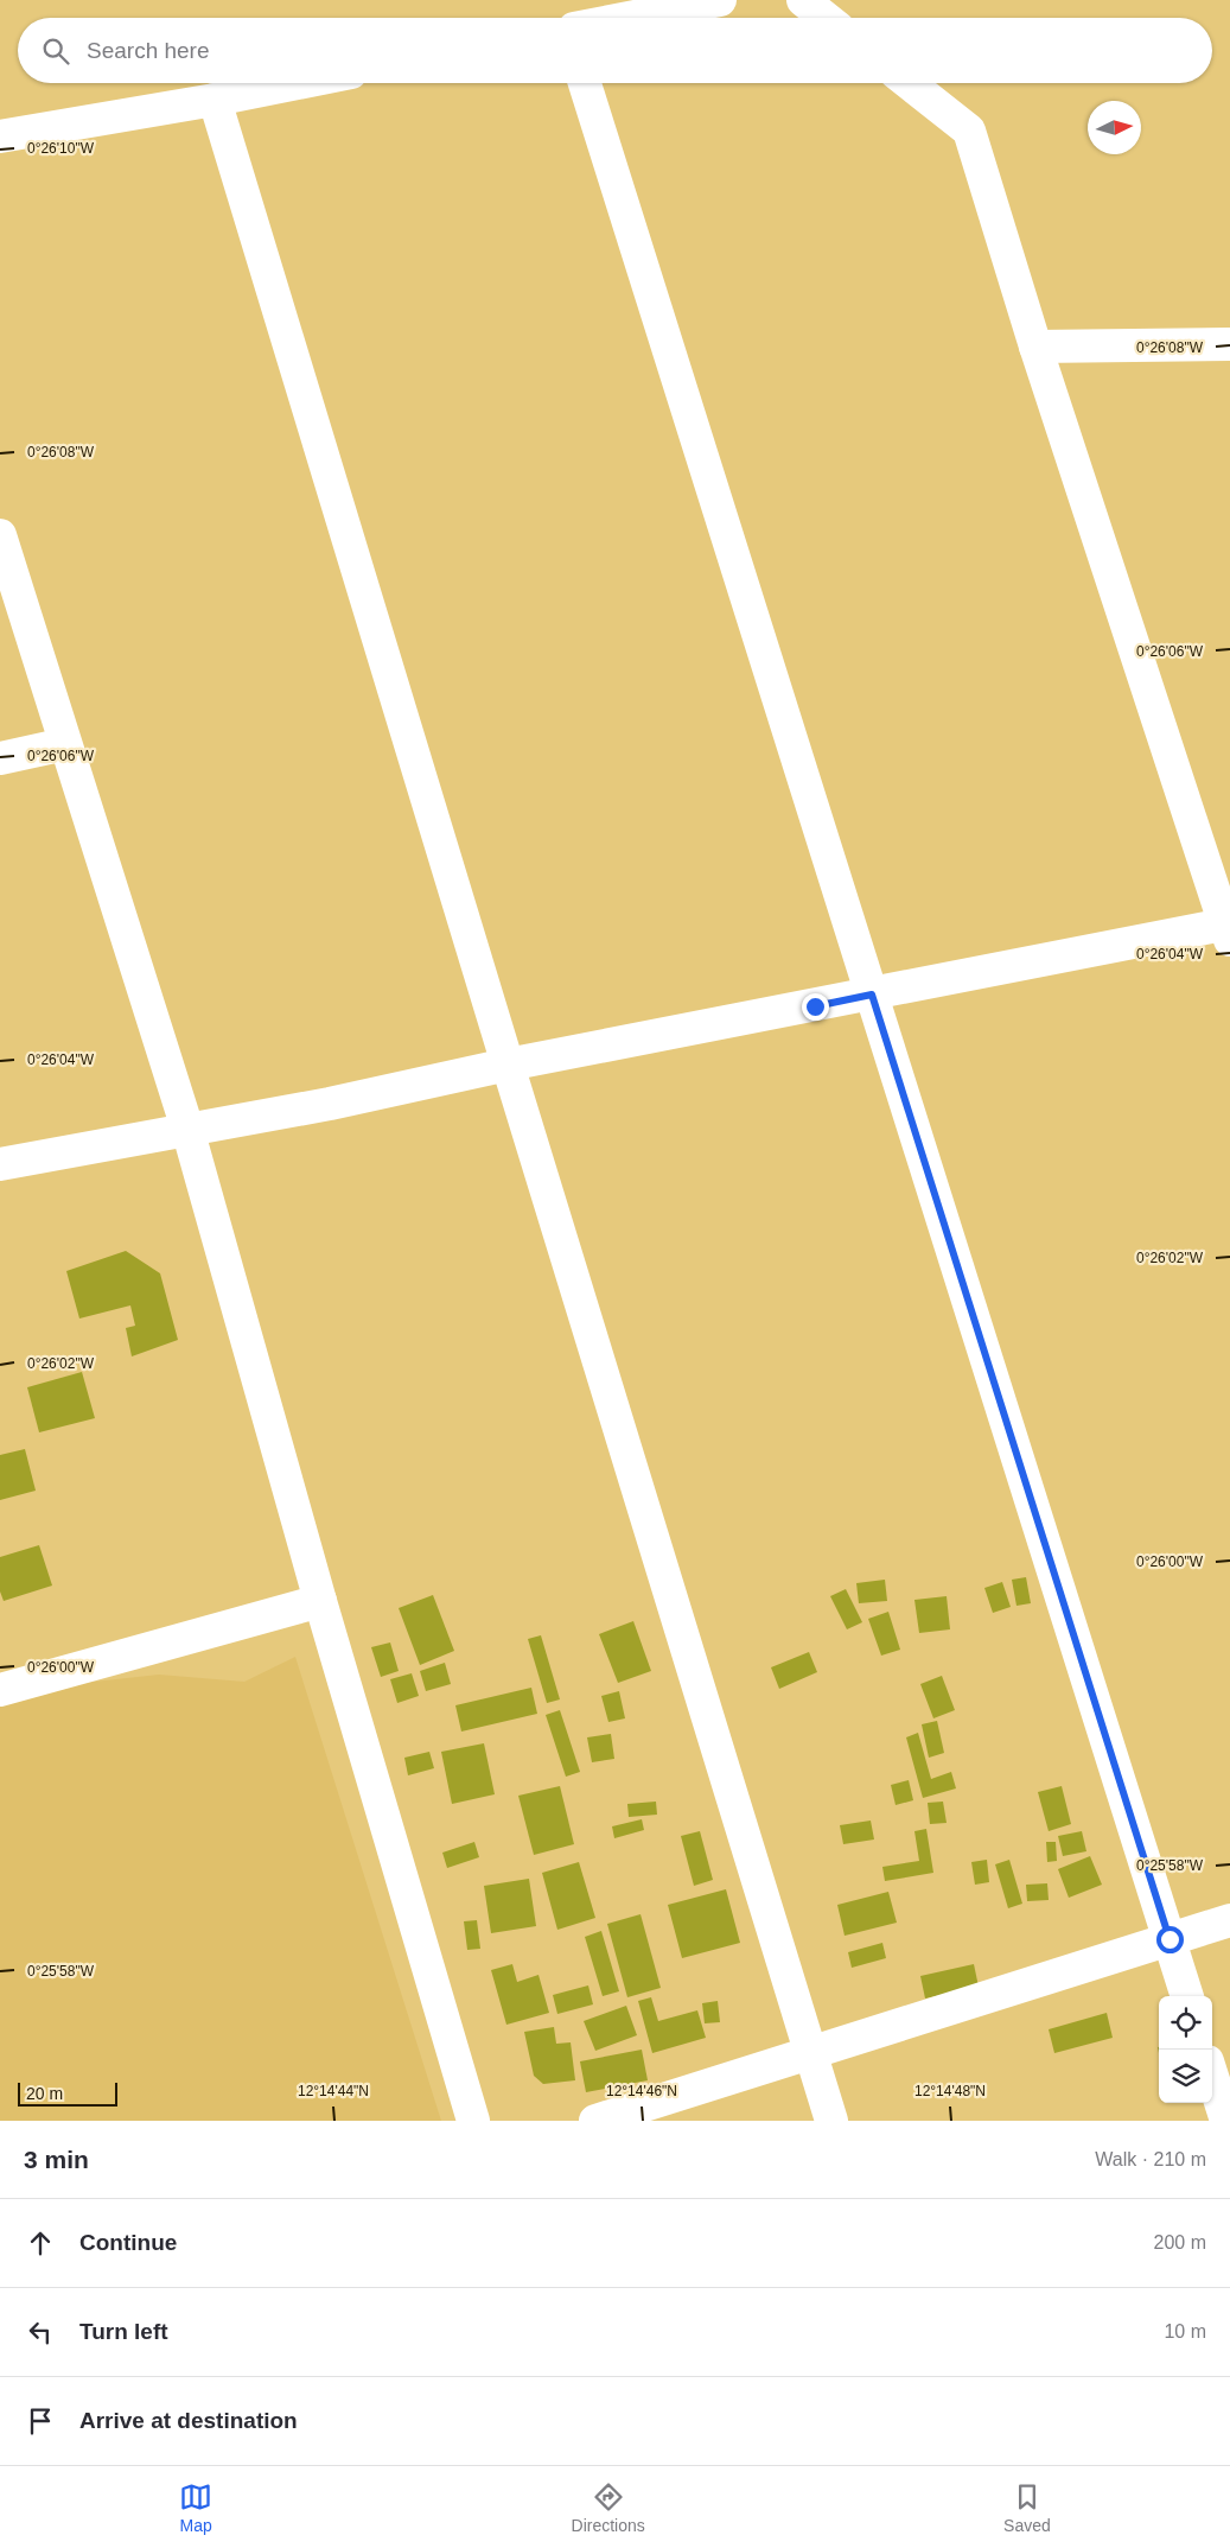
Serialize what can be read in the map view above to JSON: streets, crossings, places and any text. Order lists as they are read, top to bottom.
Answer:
{
  "scale_bar": "20 m",
  "north": "right",
  "page": {
    "search": "Search here",
    "scale": "20 m",
    "heading": ["3 min", "Walk · 210 m"],
    "list": [
      ["Continue", "200 m"],
      ["Turn left", "10 m"],
      "Arrive at destination"
    ],
    "nav": ["Map", "Directions", "Saved"]
  },
  "coordinates": [
    "0°26'10\"W",
    "0°26'08\"W",
    "0°26'06\"W",
    "0°26'04\"W",
    "0°26'02\"W",
    "0°26'00\"W",
    "0°25'58\"W",
    "12°14'44\"N",
    "12°14'46\"N",
    "12°14'48\"N"
  ]
}
